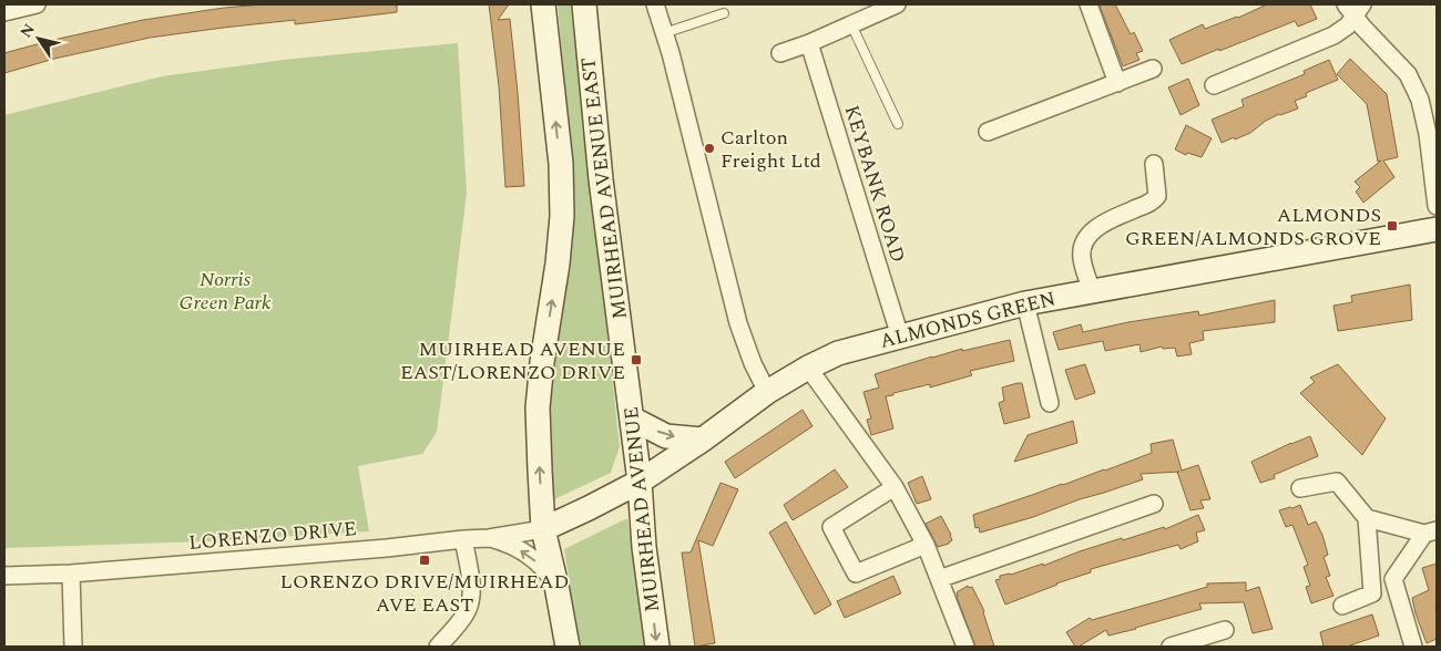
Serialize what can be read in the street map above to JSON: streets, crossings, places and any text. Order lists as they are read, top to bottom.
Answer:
{
  "streets": {
    "street": [
      "KEYBANK ROAD",
      "MUIRHEAD AVENUE EAST",
      "ALMONDS GREEN",
      "MUIRHEAD AVENUE",
      "LORENZO DRIVE"
    ]
  },
  "crossings": [
    ["KEYBANK ROAD", "ALMONDS GREEN"],
    ["MUIRHEAD AVENUE EAST", "ALMONDS GREEN"],
    ["MUIRHEAD AVENUE EAST", "MUIRHEAD AVENUE"],
    ["MUIRHEAD AVENUE EAST", "LORENZO DRIVE"],
    ["ALMONDS GREEN", "MUIRHEAD AVENUE"],
    ["ALMONDS GREEN", "LORENZO DRIVE"]
  ],
  "parks": ["Norris Green Park"],
  "places": {
    "other": ["Carlton Freight Ltd"],
    "transit": ["ALMONDS GREEN/ALMONDS GROVE", "MUIRHEAD AVENUE EAST/LORENZO DRIVE", "LORENZO DRIVE/MUIRHEAD AVE EAST"]
  },
  "north": "top left"
}
